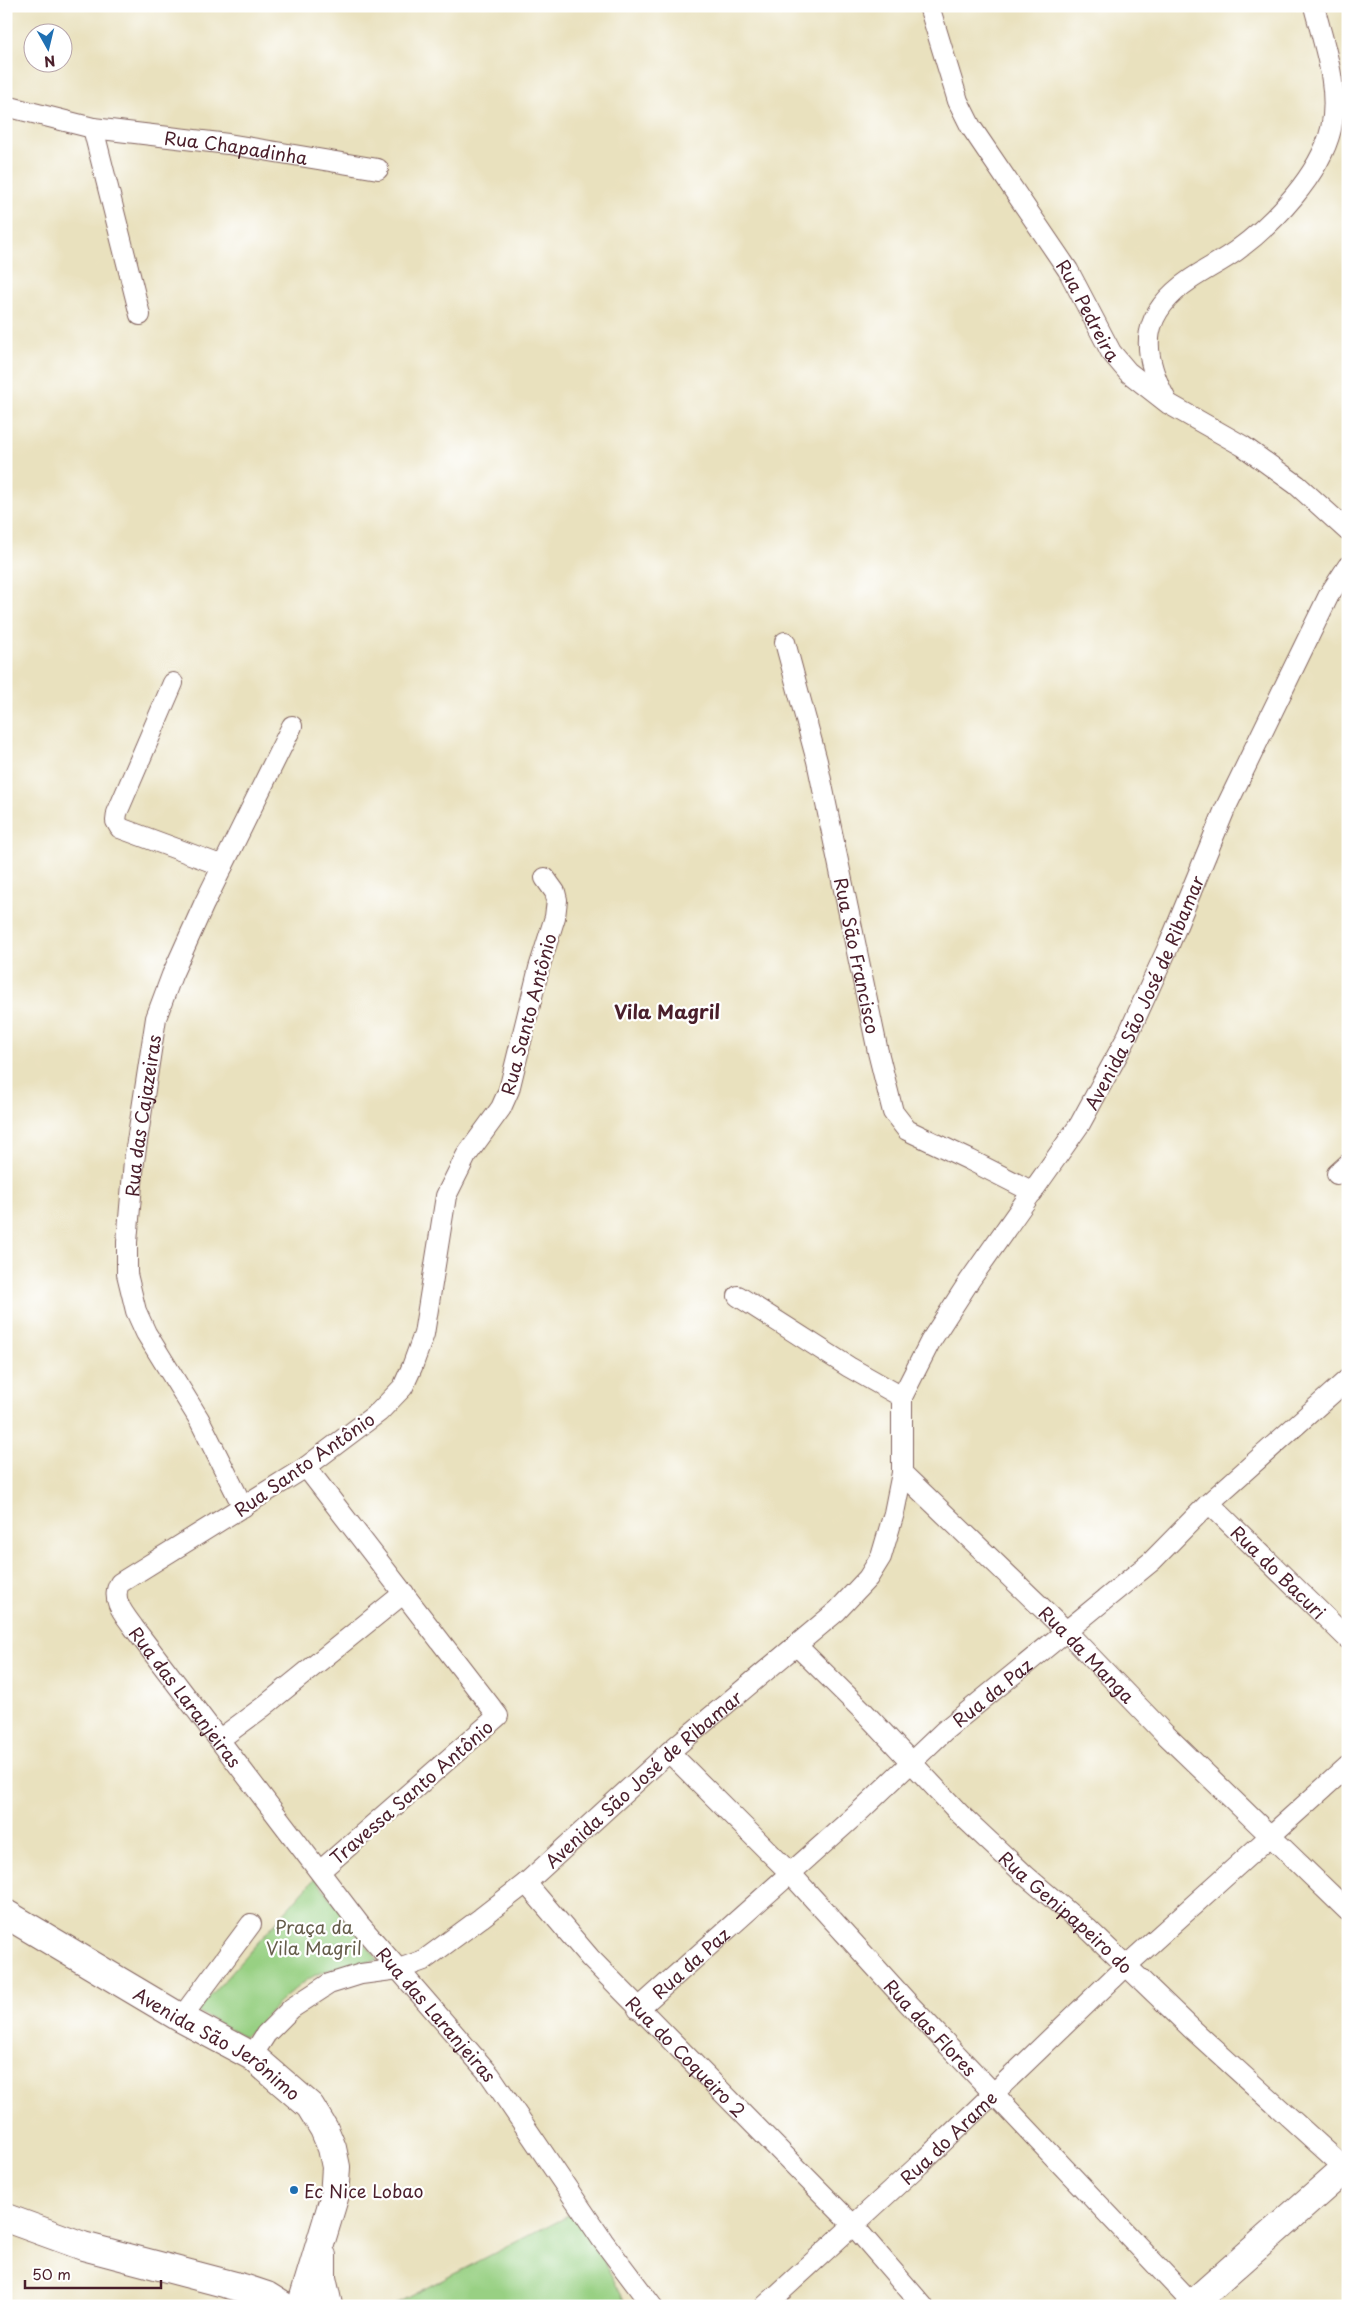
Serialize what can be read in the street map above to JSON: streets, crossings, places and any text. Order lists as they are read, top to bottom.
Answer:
{
  "streets": {
    "main road": ["Avenida São Jerônimo"],
    "street": [
      "Rua Chapadinha",
      "Rua Pedreira",
      "Rua São Francisco",
      "Avenida São José de Ribamar",
      "Rua Santo Antônio",
      "Rua das Cajazeiras",
      "Rua do Bacuri",
      "Rua da Manga",
      "Rua da Paz",
      "Rua das Laranjeiras",
      "Travessa Santo Antônio",
      "Rua Genipapeiro do",
      "Rua das Flores",
      "Rua do Coqueiro 2",
      "Rua do Arame"
    ]
  },
  "crossings": [
    ["Rua São Francisco", "Avenida São José de Ribamar"],
    ["Avenida São José de Ribamar", "Rua da Manga"],
    ["Avenida São José de Ribamar", "Rua das Laranjeiras"],
    ["Avenida São José de Ribamar", "Rua Genipapeiro do"],
    ["Avenida São José de Ribamar", "Rua das Flores"],
    ["Avenida São José de Ribamar", "Avenida São Jerônimo"],
    ["Avenida São José de Ribamar", "Rua do Coqueiro 2"],
    ["Rua Santo Antônio", "Rua das Cajazeiras"],
    ["Rua Santo Antônio", "Rua das Laranjeiras"],
    ["Rua Santo Antônio", "Travessa Santo Antônio"],
    ["Rua do Bacuri", "Rua da Paz"],
    ["Rua da Manga", "Rua da Paz"],
    ["Rua da Paz", "Rua Genipapeiro do"],
    ["Rua da Paz", "Rua das Flores"],
    ["Rua da Paz", "Rua do Coqueiro 2"],
    ["Rua das Laranjeiras", "Travessa Santo Antônio"],
    ["Rua Genipapeiro do", "Rua do Arame"],
    ["Rua das Flores", "Rua do Arame"],
    ["Rua do Coqueiro 2", "Rua do Arame"]
  ],
  "districts": ["Vila Magril"],
  "parks": ["Praça da Vila Magril"],
  "places": ["Ec Nice Lobao"],
  "scale_bar": "50 m",
  "north": "bottom"
}
